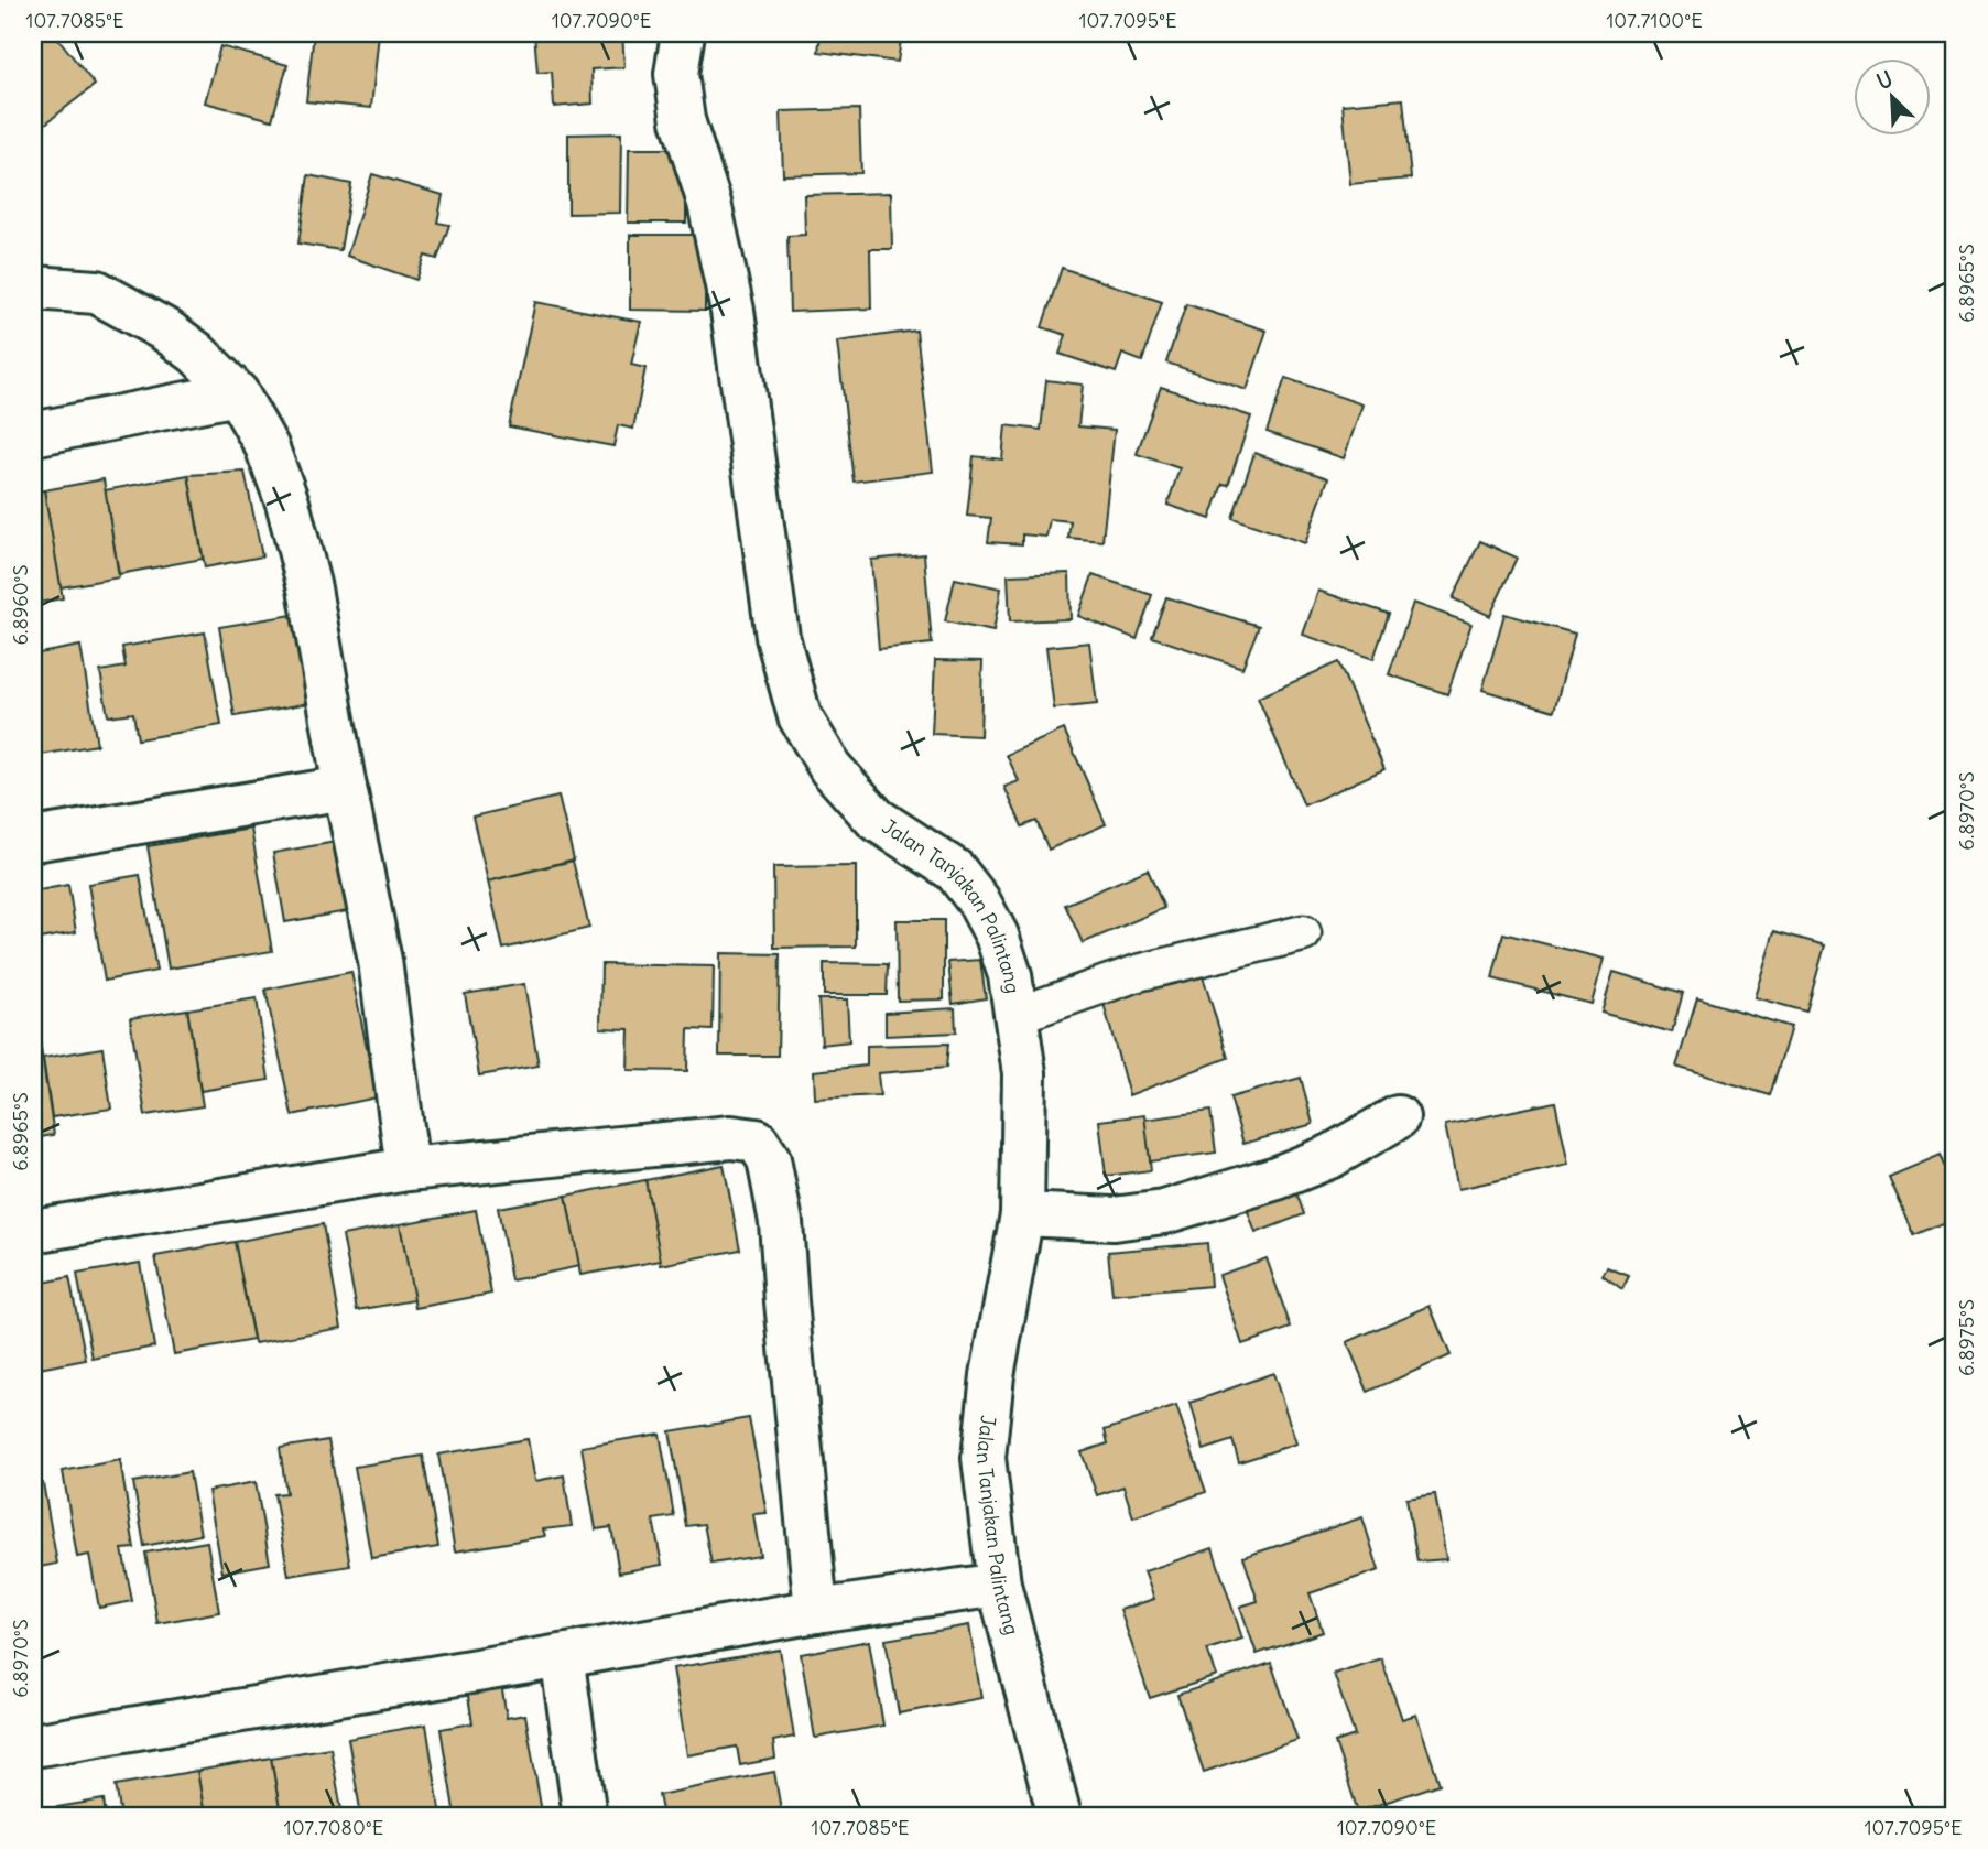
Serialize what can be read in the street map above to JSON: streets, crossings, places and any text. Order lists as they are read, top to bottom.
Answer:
{
  "streets": {
    "street": ["Jalan Tanjakan Palintang"]
  },
  "north": "top left",
  "coordinates": [
    "107.7085°E",
    "107.7090°E",
    "107.7095°E",
    "107.7100°E",
    "6.8965°S",
    "6.8960°S",
    "6.8970°S",
    "6.8975°S",
    "107.7080°E"
  ]
}
